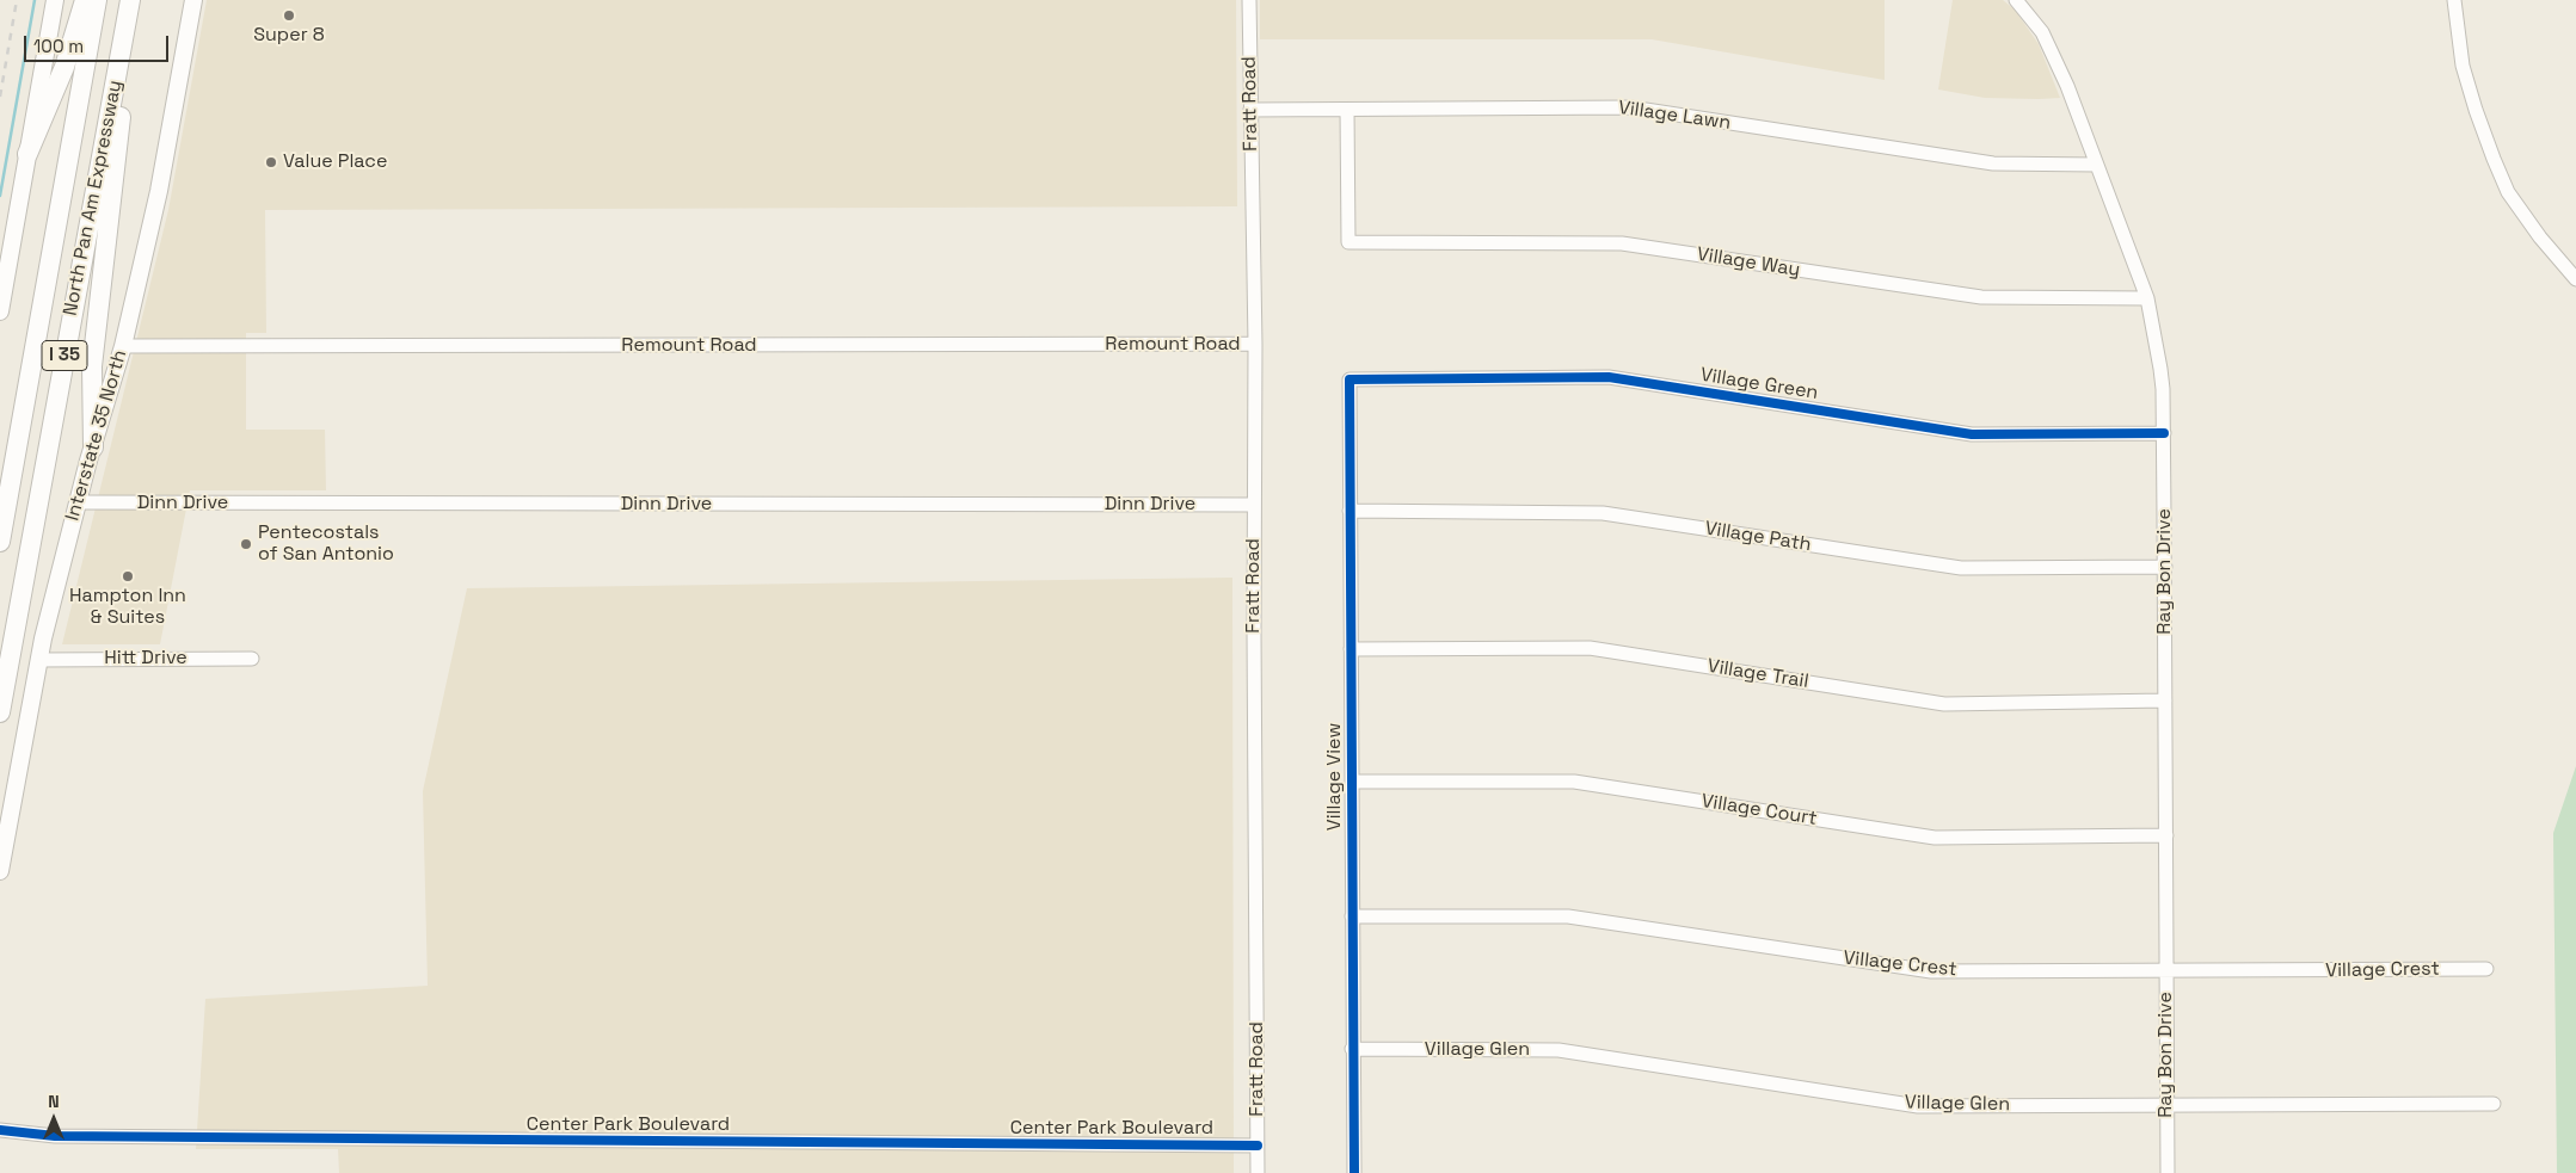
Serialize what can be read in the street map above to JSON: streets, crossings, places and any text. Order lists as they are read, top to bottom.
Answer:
{
  "streets": {
    "highway": ["North Pan Am Expressway", "I 35"],
    "main road": ["Interstate 35 North"],
    "street": [
      "Fratt Road",
      "Village Lawn",
      "Village Way",
      "Remount Road",
      "Village Green",
      "Dinn Drive",
      "Village Path",
      "Ray Bon Drive",
      "Hitt Drive",
      "Village Trail",
      "Village View",
      "Village Court",
      "Village Crest",
      "Village Glen",
      "Center Park Boulevard"
    ]
  },
  "crossings": [
    ["Fratt Road", "Village Lawn"],
    ["Fratt Road", "Remount Road"],
    ["Fratt Road", "Dinn Drive"],
    ["Fratt Road", "Center Park Boulevard"],
    ["Village Lawn", "Village Way"],
    ["Village Lawn", "Ray Bon Drive"],
    ["Village Way", "Ray Bon Drive"],
    ["Remount Road", "Interstate 35 North"],
    ["Village Green", "Ray Bon Drive"],
    ["Village Green", "Village View"],
    ["Interstate 35 North", "Dinn Drive"],
    ["Interstate 35 North", "Hitt Drive"],
    ["Village Path", "Ray Bon Drive"],
    ["Village Path", "Village View"],
    ["Ray Bon Drive", "Village Trail"],
    ["Ray Bon Drive", "Village Court"],
    ["Ray Bon Drive", "Village Crest"],
    ["Ray Bon Drive", "Village Glen"],
    ["Village Trail", "Village View"],
    ["Village View", "Village Court"],
    ["Village View", "Village Crest"],
    ["Village View", "Village Glen"]
  ],
  "places": [
    "Super 8",
    "Value Place",
    "Pentecostals of San Antonio",
    "Hampton Inn & Suites"
  ],
  "scale_bar": "100 m",
  "north": "top"
}
